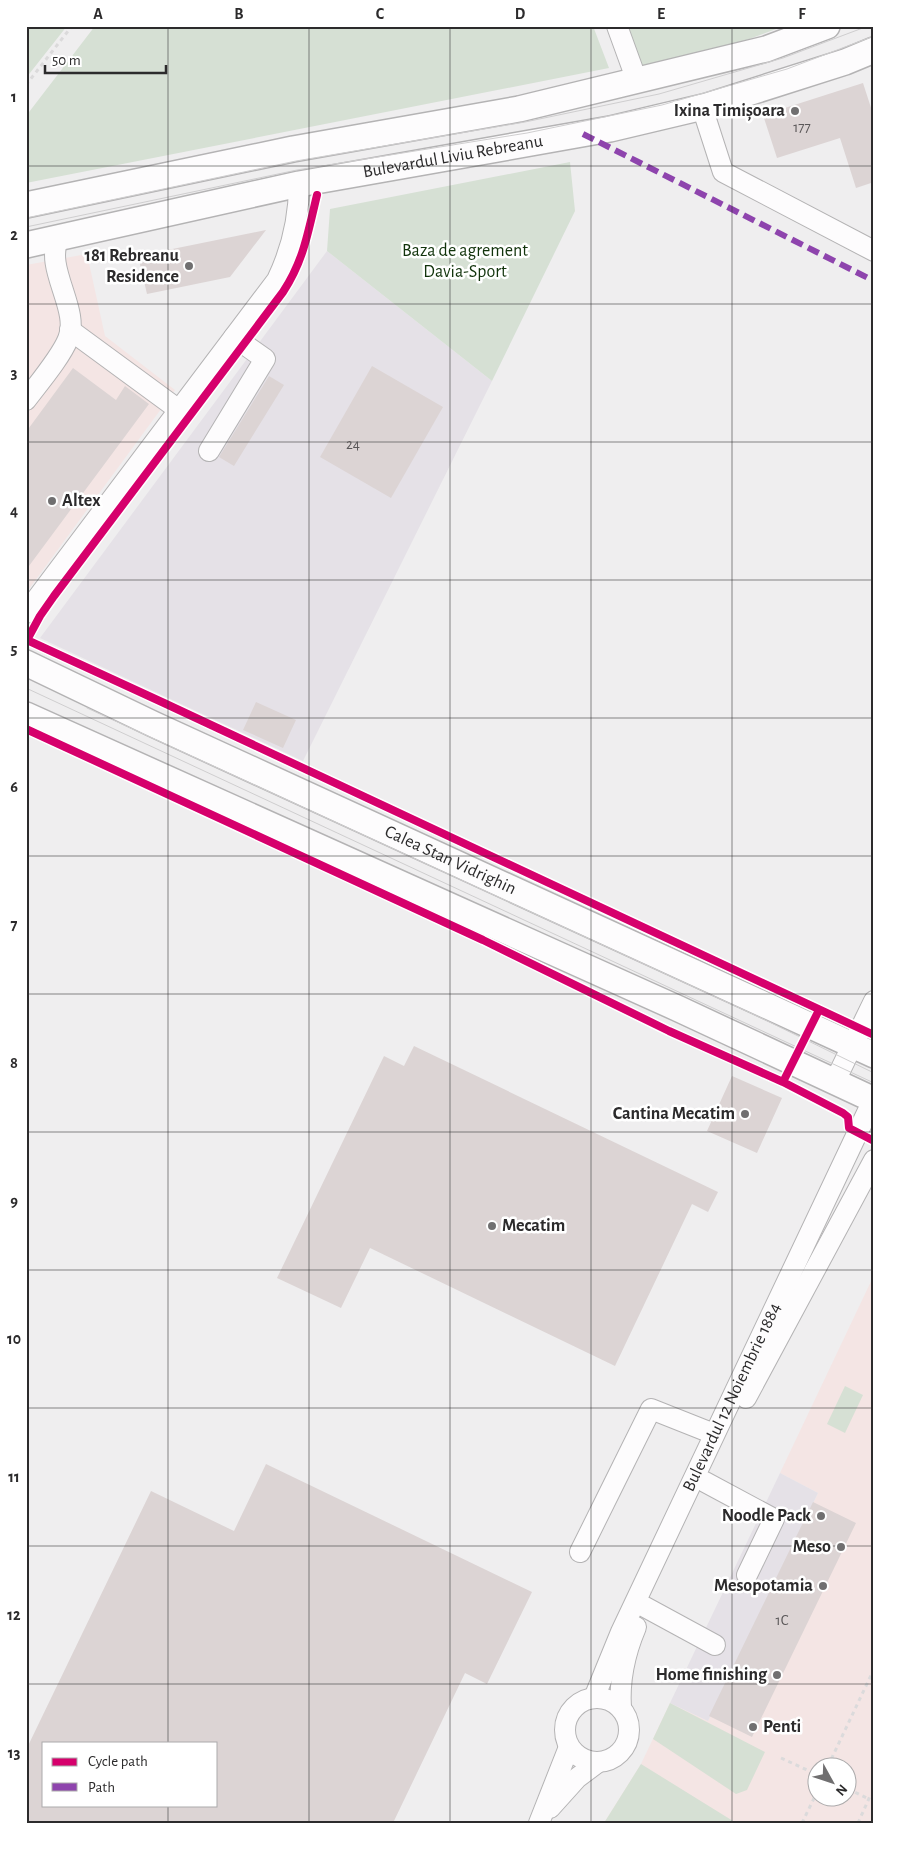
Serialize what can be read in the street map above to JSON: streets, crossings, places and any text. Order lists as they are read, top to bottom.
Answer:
{
  "streets": {
    "main road": ["Bulevardul Liviu Rebreanu", "Calea Stan Vidrighin"],
    "street": ["Bulevardul 12 Noiembrie 1884"]
  },
  "parks": ["Baza de agrement Davia-Sport"],
  "places": [
    "Ixina Timișoara",
    "181 Rebreanu Residence",
    "Altex",
    "Cantina Mecatim",
    "Mecatim",
    "Noodle Pack",
    "Meso",
    "Mesopotamia",
    "Home finishing",
    "Penti"
  ],
  "house_numbers": ["177", "24", "1C"],
  "legend": ["Cycle path", "Path"],
  "scale_bar": "50 m",
  "north": "bottom right",
  "grid": {
    "columns": [
      "A",
      "B",
      "C",
      "D",
      "E",
      "F"
    ],
    "rows": [
      "1",
      "2",
      "3",
      "4",
      "5",
      "6",
      "7",
      "8",
      "9",
      "10",
      "11",
      "12",
      "13"
    ]
  }
}
